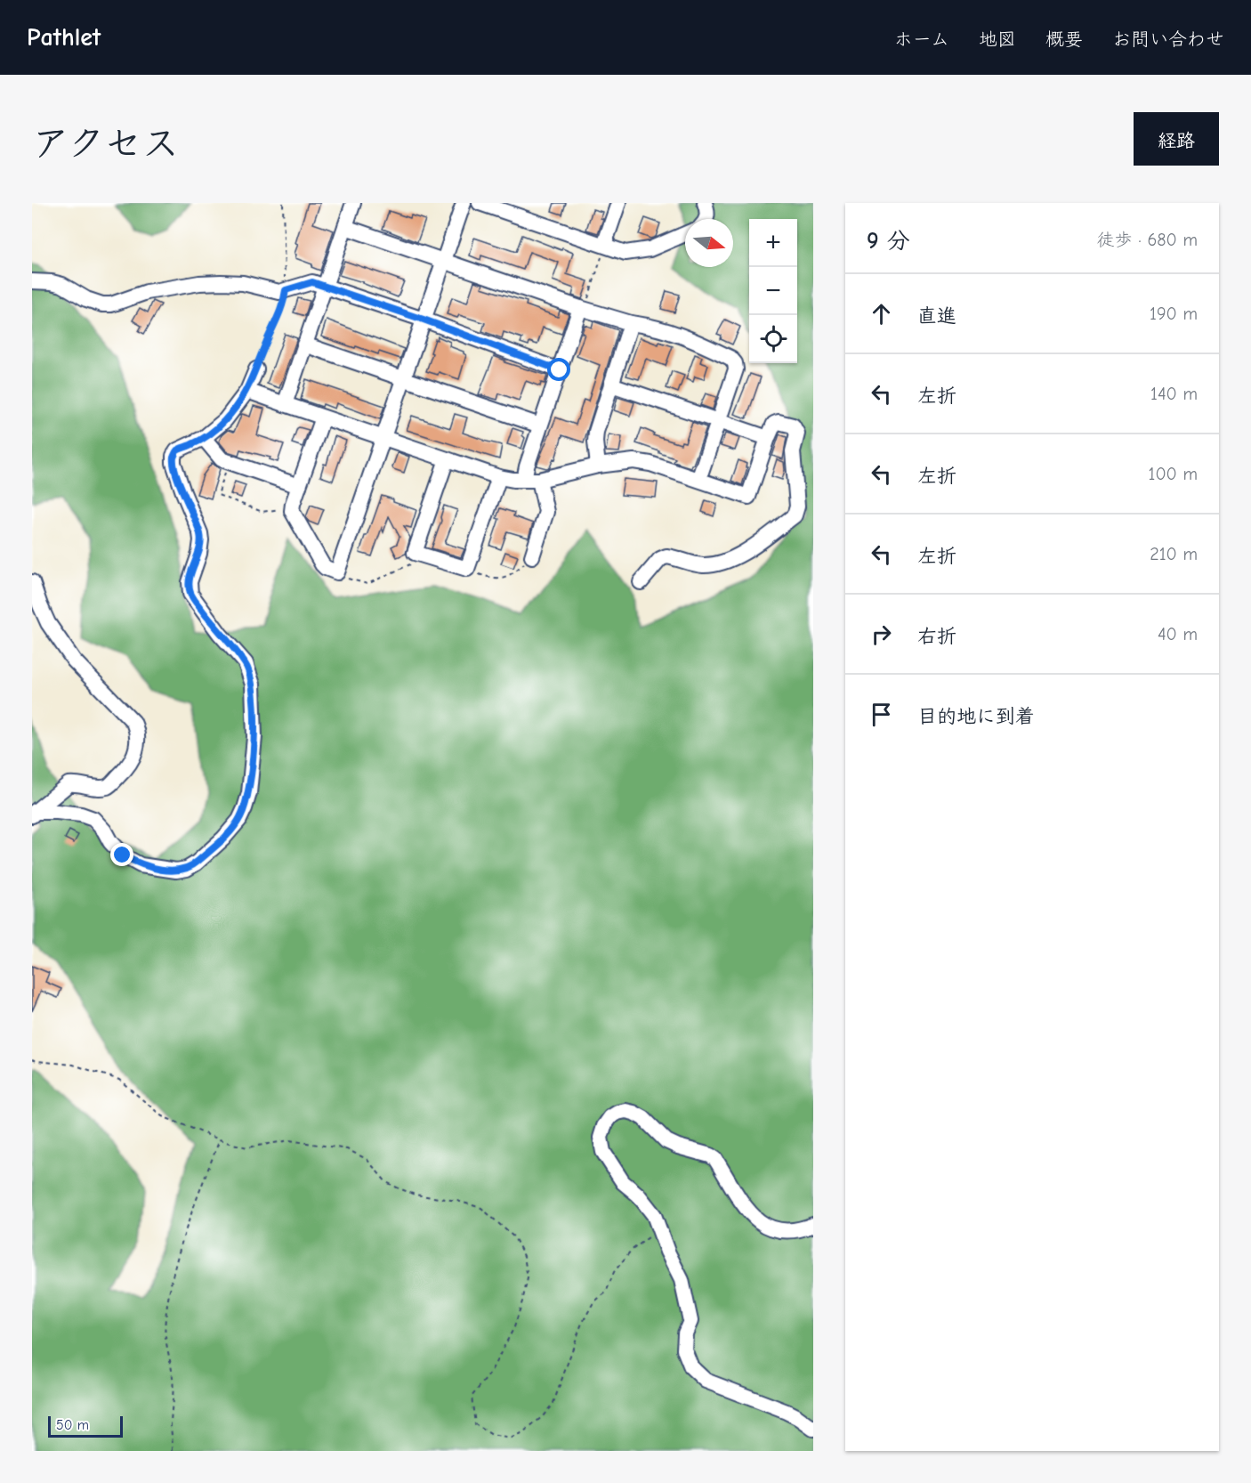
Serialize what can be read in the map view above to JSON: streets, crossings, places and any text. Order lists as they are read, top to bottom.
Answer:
{
  "scale_bar": "50 m",
  "north": "right",
  "page": {
    "header": "Pathlet",
    "nav": [
      "ホーム",
      "地図",
      "概要",
      "お問い合わせ"
    ],
    "title": "アクセス",
    "buttons": "経路",
    "heading": ["9 分", "徒歩 · 680 m"],
    "map_buttons": ["+", "−"],
    "list": [
      ["直進", "190 m"],
      ["左折", "140 m"],
      ["左折", "100 m"],
      ["左折", "210 m"],
      ["右折", "40 m"],
      "目的地に到着"
    ],
    "scale": "50 m"
  }
}
